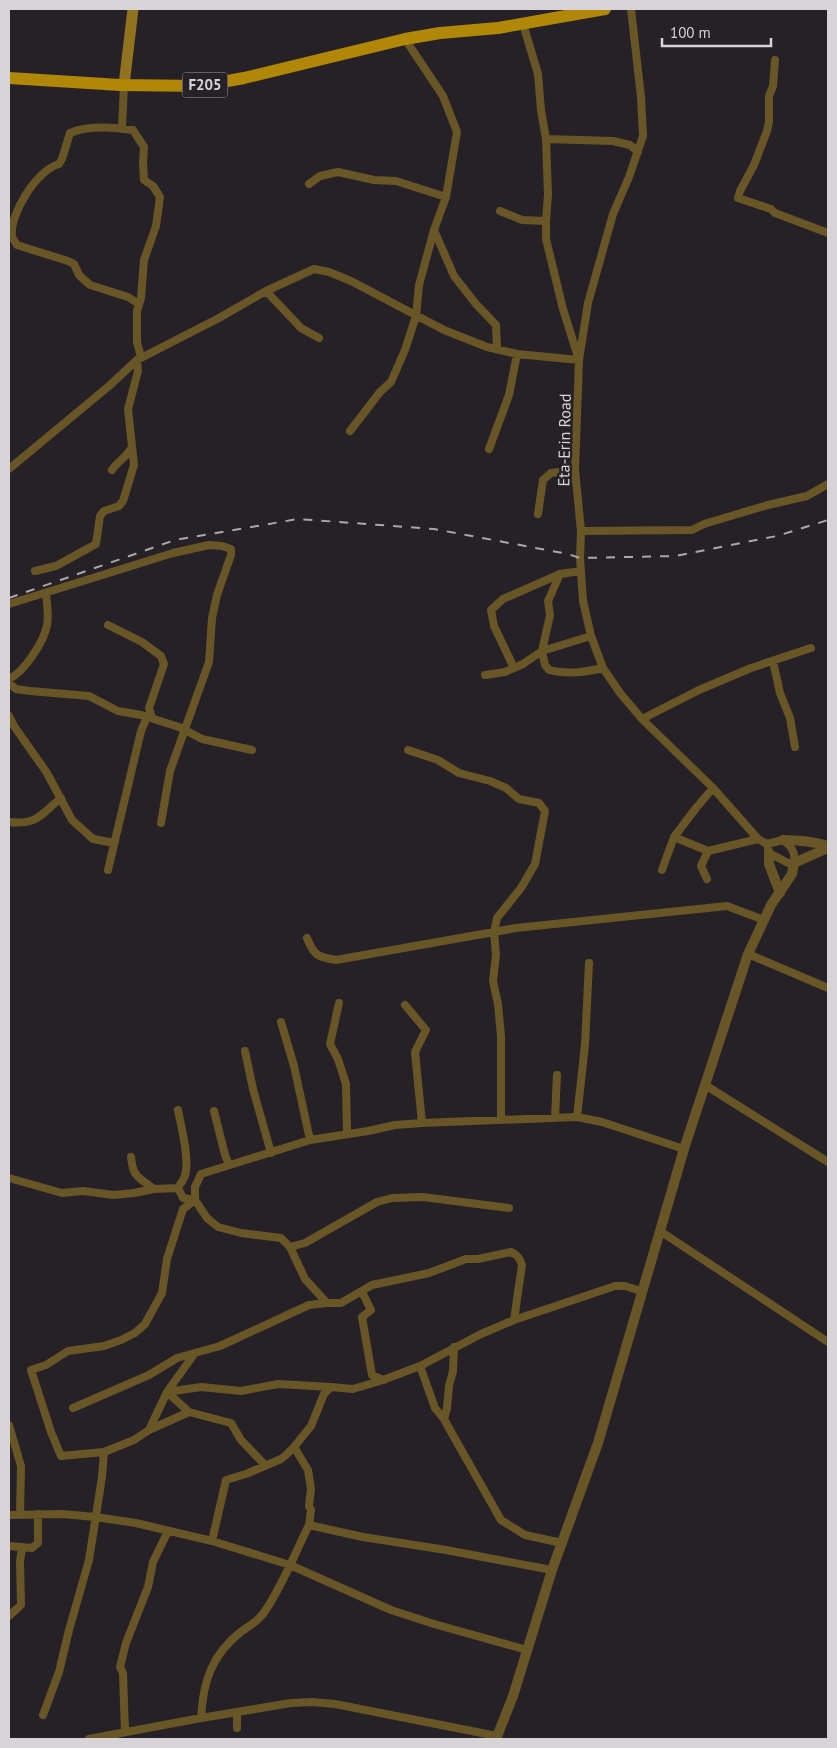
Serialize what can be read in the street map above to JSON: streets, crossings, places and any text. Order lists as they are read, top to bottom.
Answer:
{
  "streets": {
    "main road": ["F205"],
    "street": ["Eta-Erin Road"]
  },
  "scale_bar": "100 m"
}
